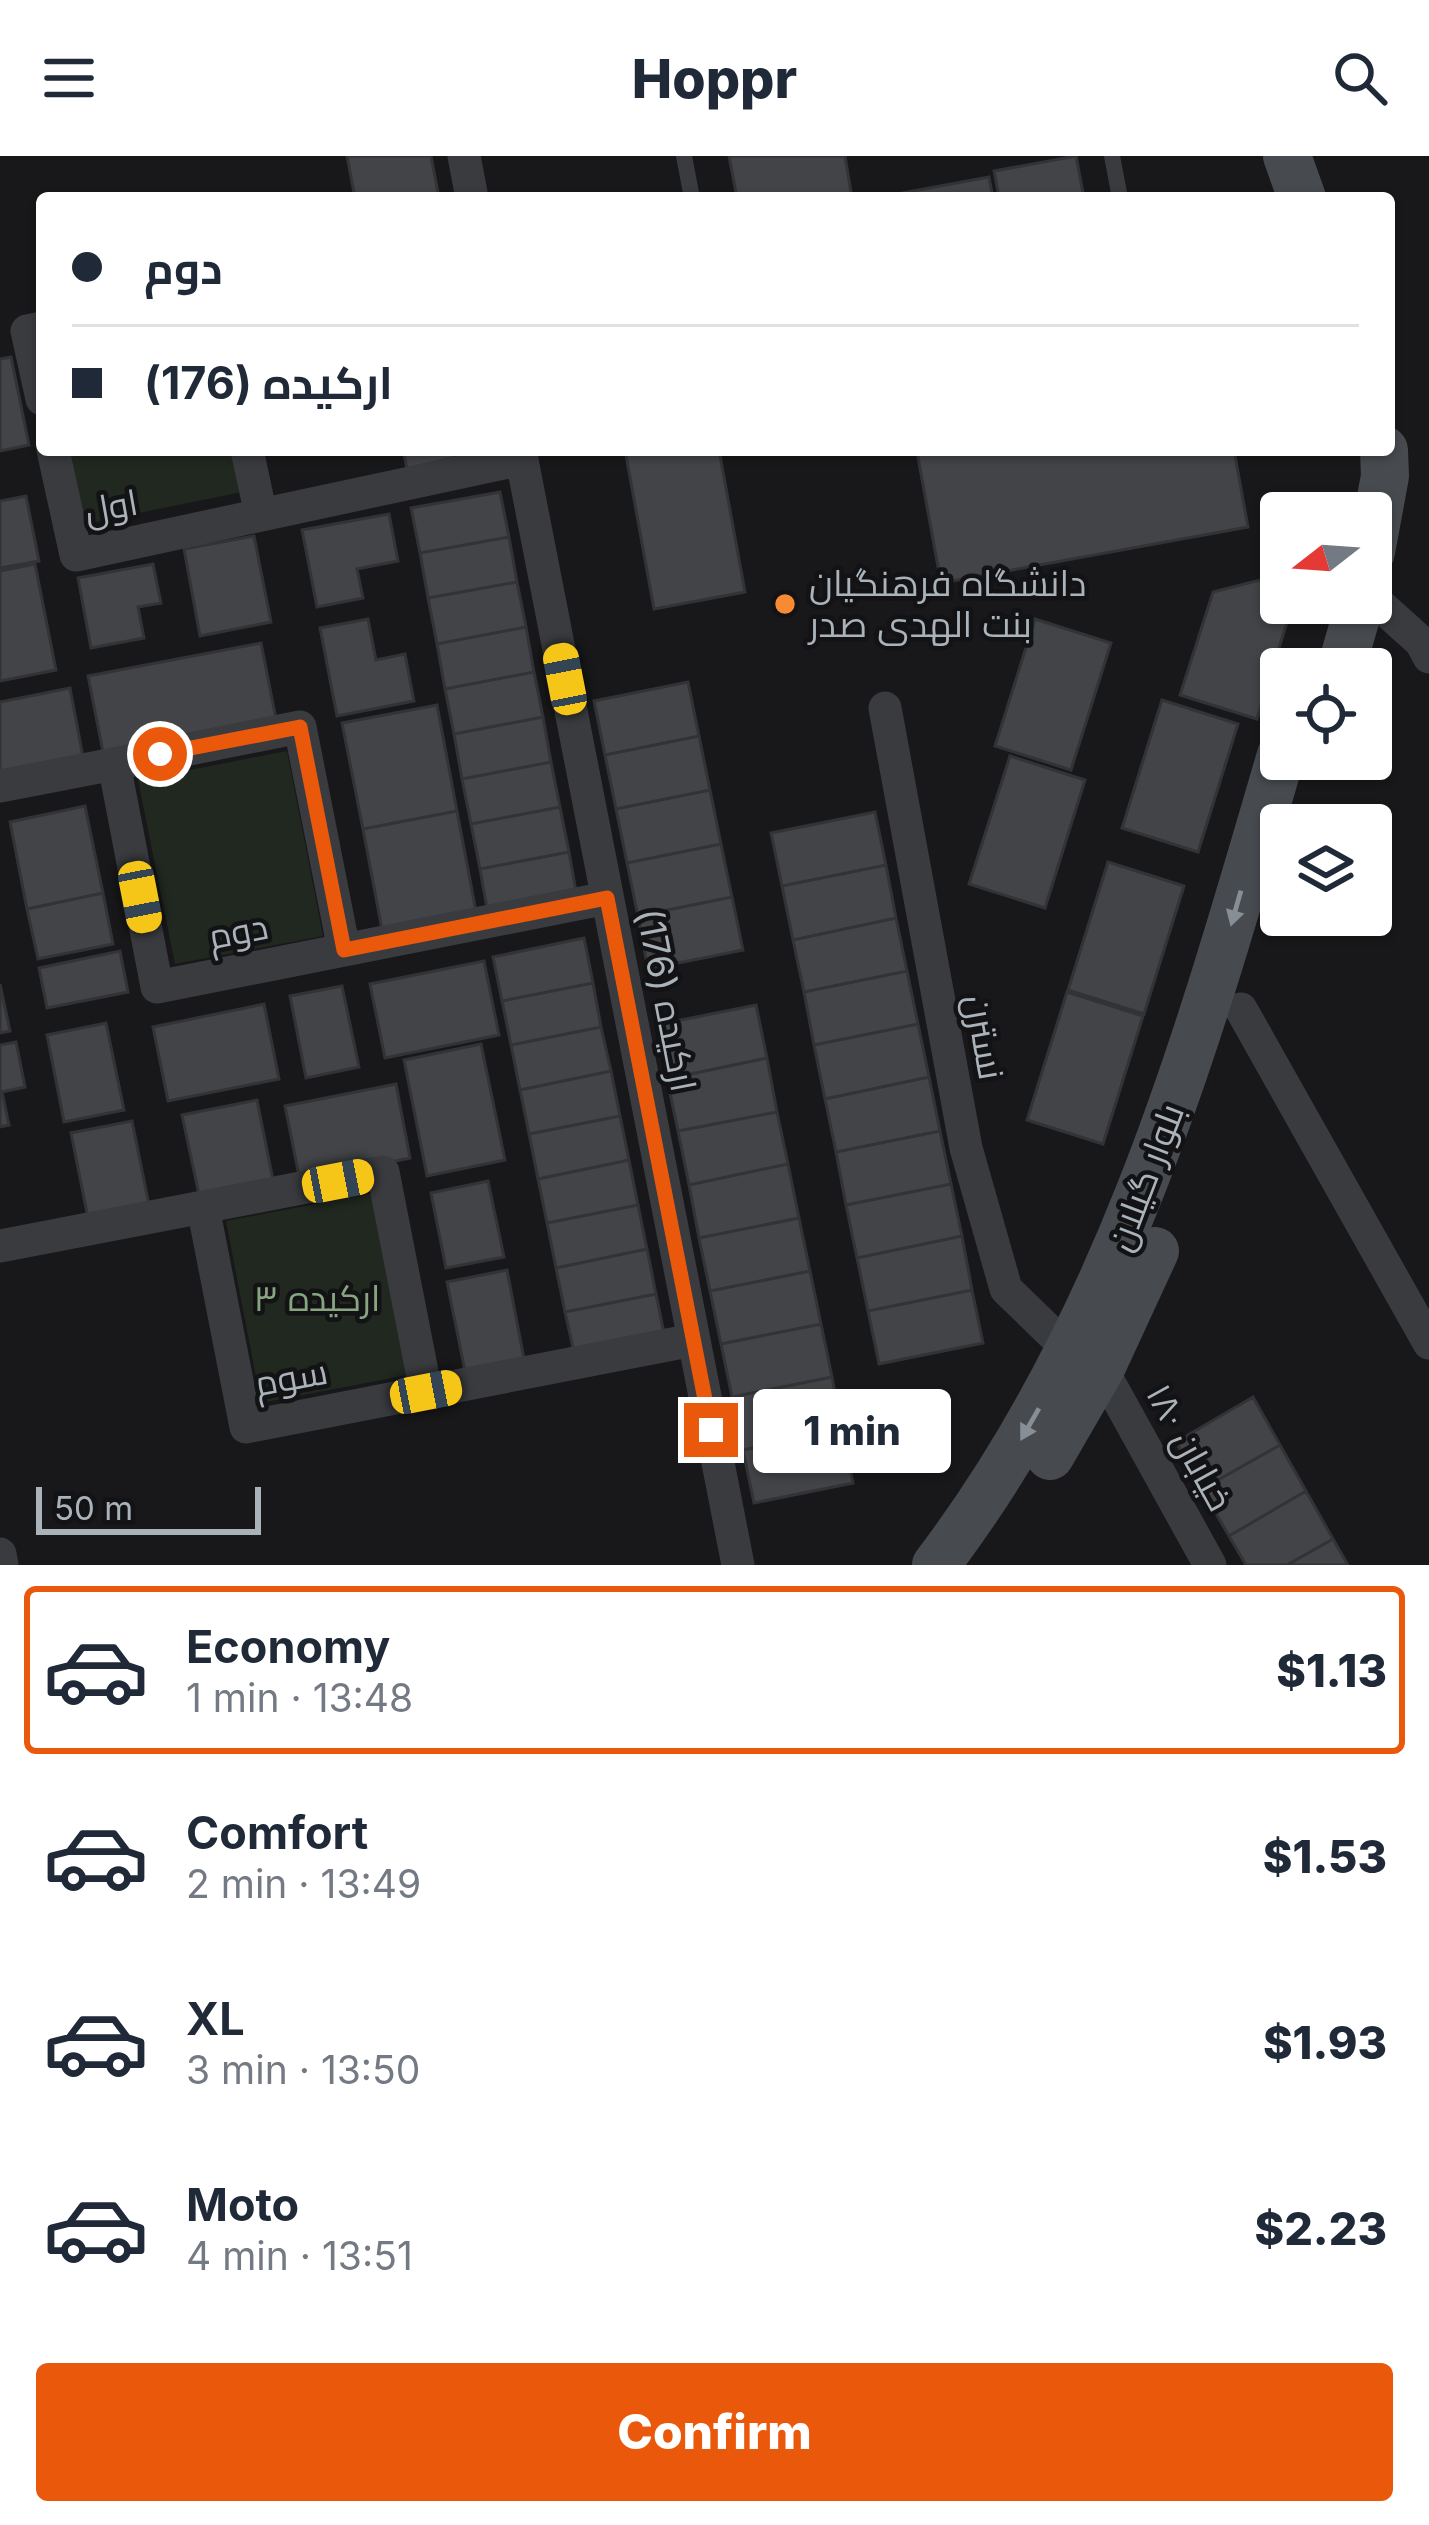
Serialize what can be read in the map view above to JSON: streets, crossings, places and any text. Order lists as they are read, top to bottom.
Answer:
{
  "streets": {
    "main road": ["بلوار گیلان"],
    "street": [
      "اول",
      "دوم",
      "ارکیده (176)",
      "نسترن",
      "سوم",
      "خیابان ۱۸۰"
    ]
  },
  "crossings": [
    ["دوم", "ارکیده (176)"],
    ["ارکیده (176)", "سوم"],
    ["نسترن", "بلوار گیلان"],
    ["نسترن", "خیابان ۱۸۰"],
    ["بلوار گیلان", "خیابان ۱۸۰"]
  ],
  "parks": ["ارکیده ۳"],
  "places": ["دانشگاه فرهنگیان بنت الهدی صدر"],
  "scale_bar": "50 m",
  "north": "left",
  "page": {
    "header": "Hoppr",
    "banner": ["دوم", "ارکیده (176)"],
    "bubble": "1 min",
    "scale": "50 m",
    "list": [
      {
        "name": "Economy",
        "note": "1 min · 13:48",
        "value": "$1.13"
      },
      {
        "name": "Comfort",
        "note": "2 min · 13:49",
        "value": "$1.53"
      },
      {
        "name": "XL",
        "note": "3 min · 13:50",
        "value": "$1.93"
      },
      {
        "name": "Moto",
        "note": "4 min · 13:51",
        "value": "$2.23"
      }
    ],
    "buttons": "Confirm"
  }
}
